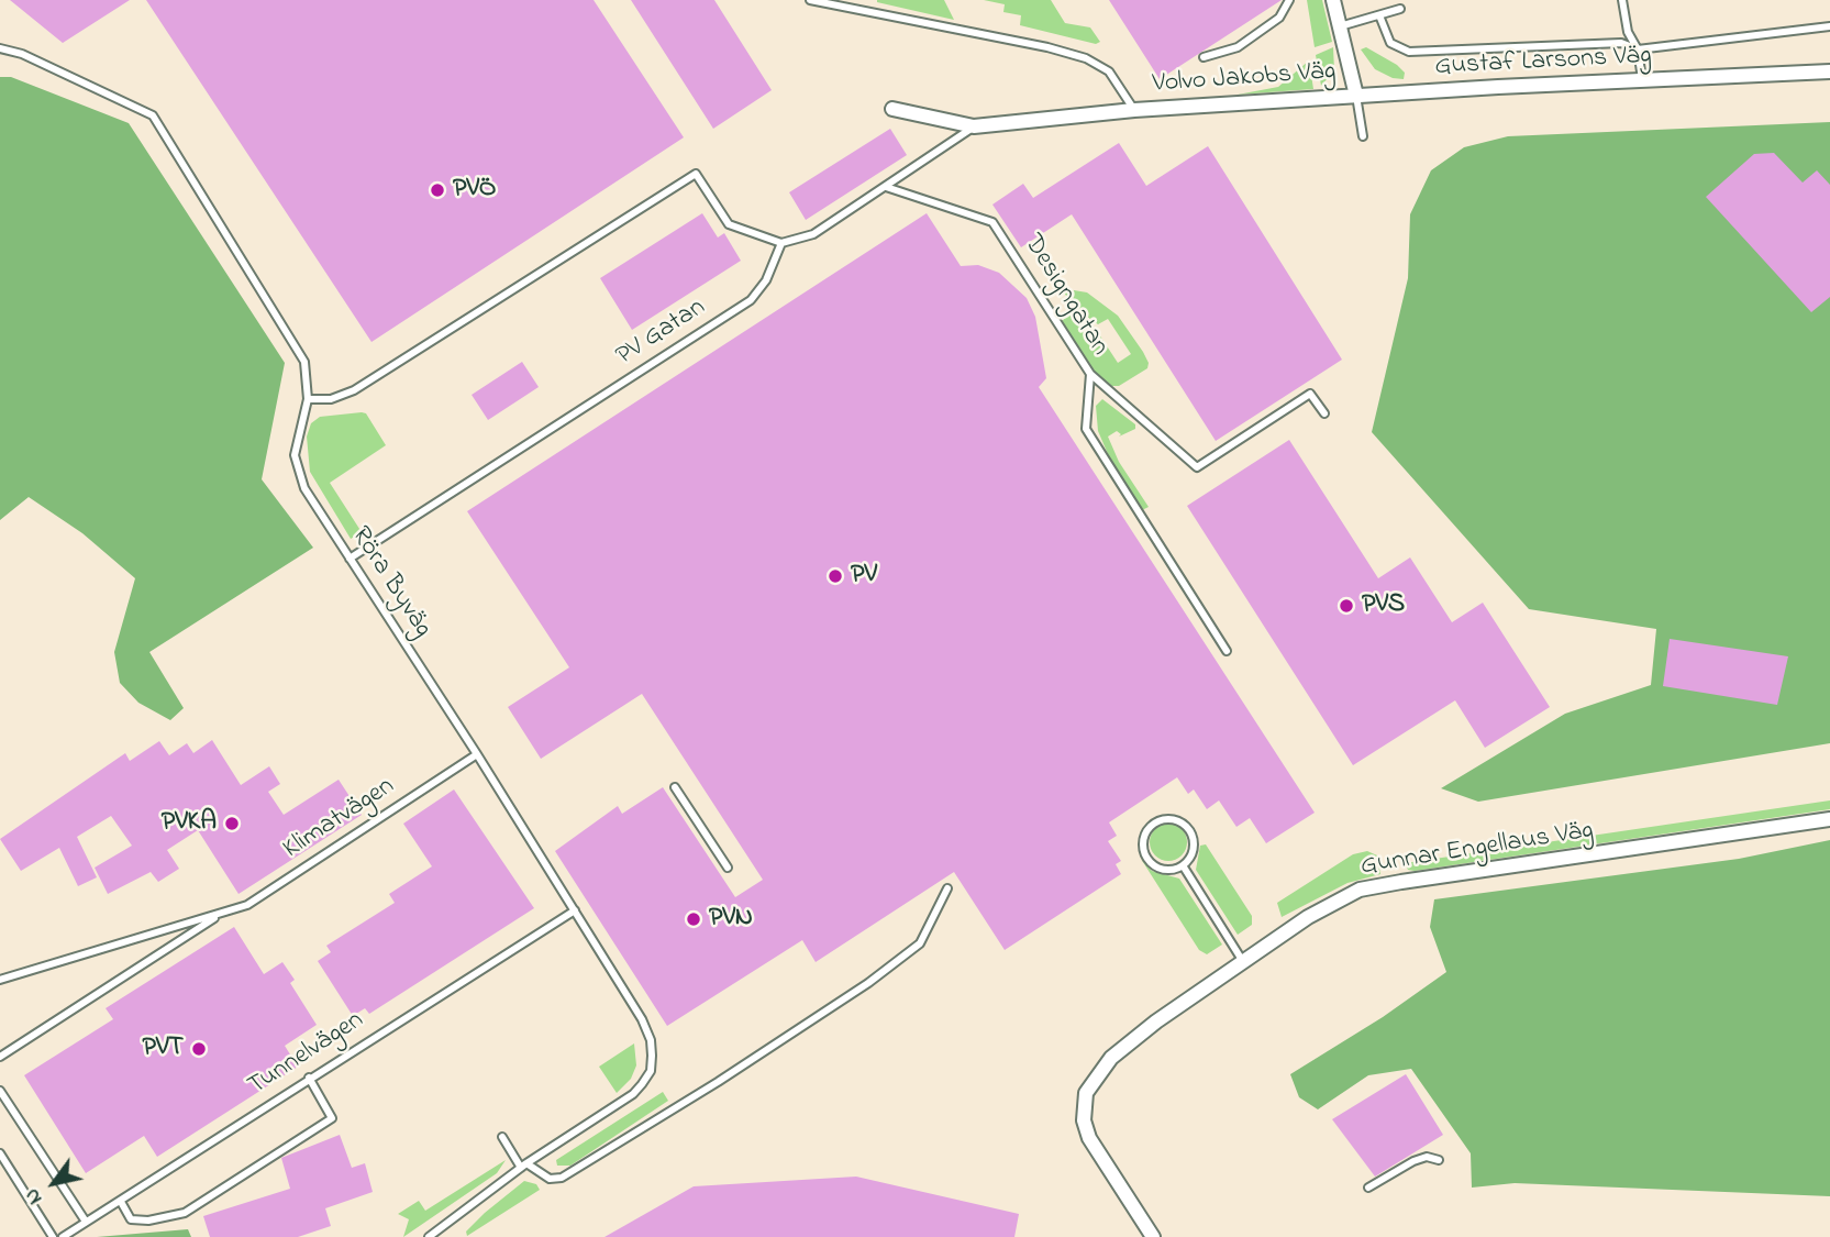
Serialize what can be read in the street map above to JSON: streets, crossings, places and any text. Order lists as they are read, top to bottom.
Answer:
{
  "streets": {
    "street": ["Gustaf Larsons Väg", "Volvo Jakobs Väg", "Gunnar Engellaus Väg"],
    "lane": [
      "Designgatan",
      "PV Gatan",
      "Röra Byväg",
      "Klimatvägen",
      "Tunnelvägen"
    ]
  },
  "crossings": [
    ["Gustaf Larsons Väg", "Volvo Jakobs Väg"],
    ["PV Gatan", "Röra Byväg"],
    ["Röra Byväg", "Klimatvägen"],
    ["Röra Byväg", "Tunnelvägen"]
  ],
  "places": [
    "PVÖ",
    "PV",
    "PVS",
    "PVKA",
    "PVN",
    "PVT"
  ],
  "north": "bottom left"
}
